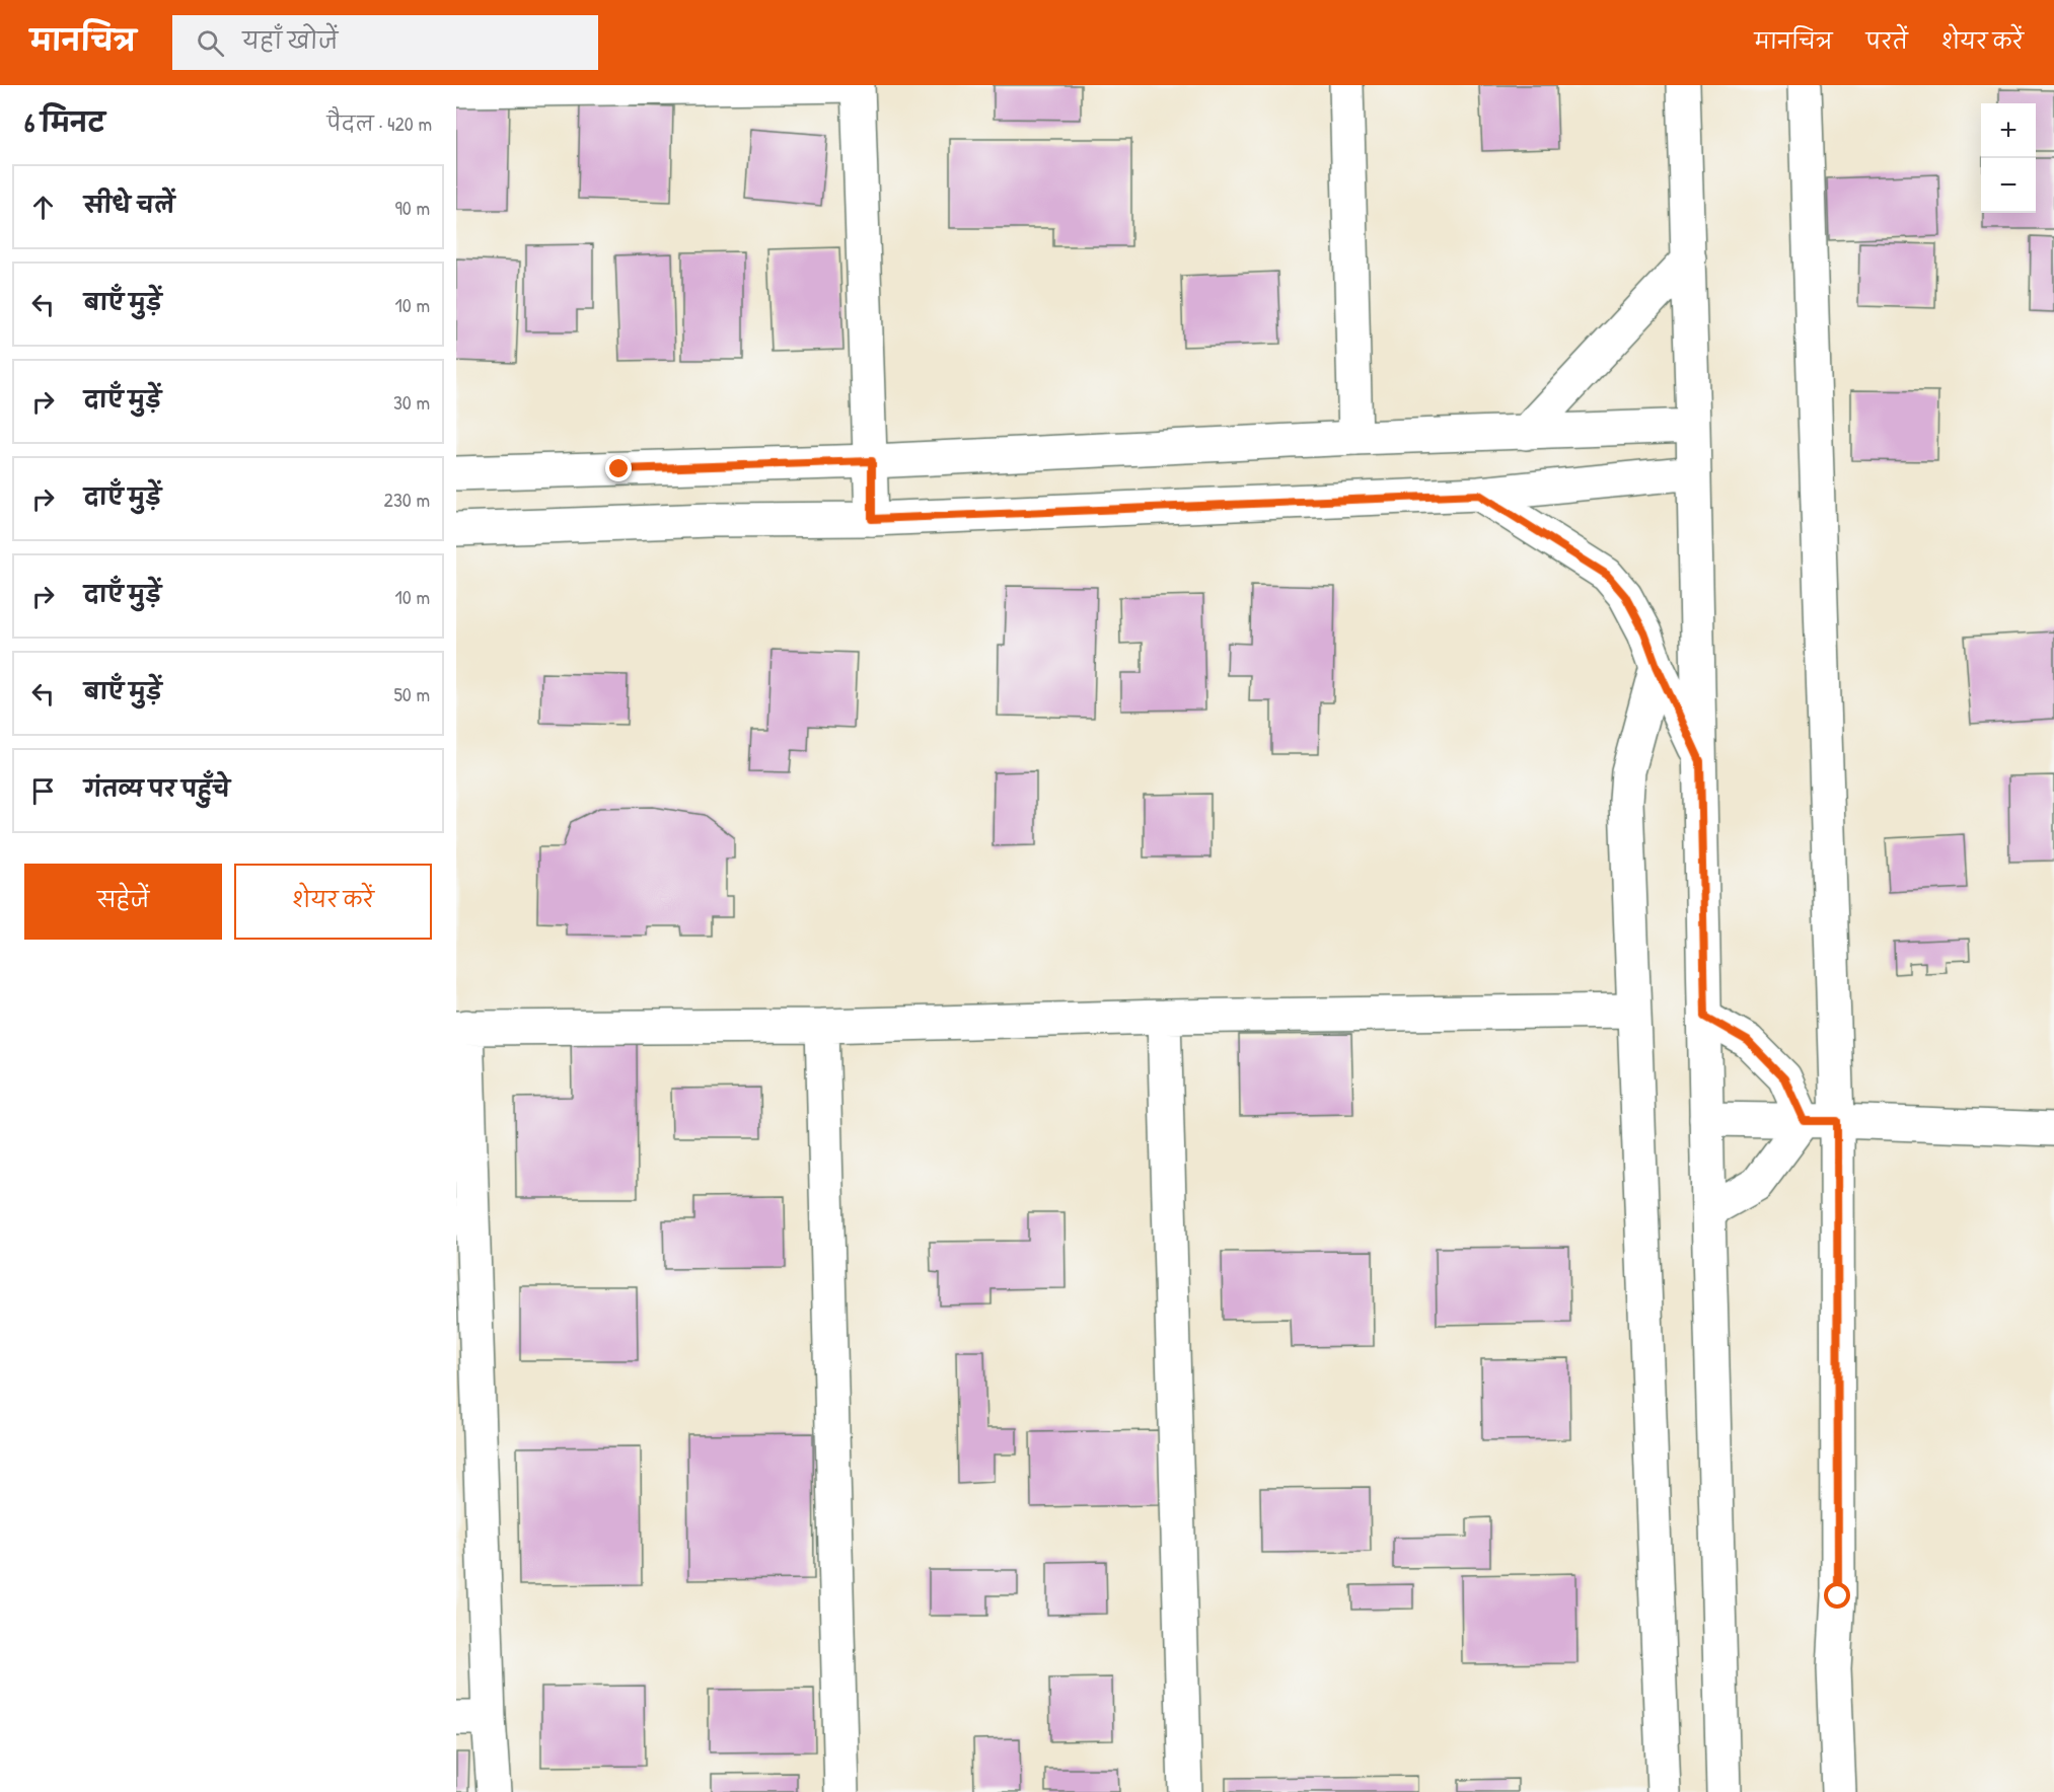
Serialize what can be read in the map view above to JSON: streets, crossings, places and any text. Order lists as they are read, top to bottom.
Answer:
{
  "page": {
    "header": "मानचित्र",
    "search": "यहाँ खोजें",
    "nav": ["मानचित्र", "परतें", "शेयर करें"],
    "heading": ["6 मिनट", "पैदल · 420 m"],
    "map_buttons": ["+", "−"],
    "list": [
      ["सीधे चलें", "90 m"],
      ["बाएँ मुड़ें", "10 m"],
      ["दाएँ मुड़ें", "30 m"],
      ["दाएँ मुड़ें", "230 m"],
      ["दाएँ मुड़ें", "10 m"],
      ["बाएँ मुड़ें", "50 m"],
      "गंतव्य पर पहुँचे"
    ],
    "buttons": ["सहेजें", "शेयर करें"]
  }
}
